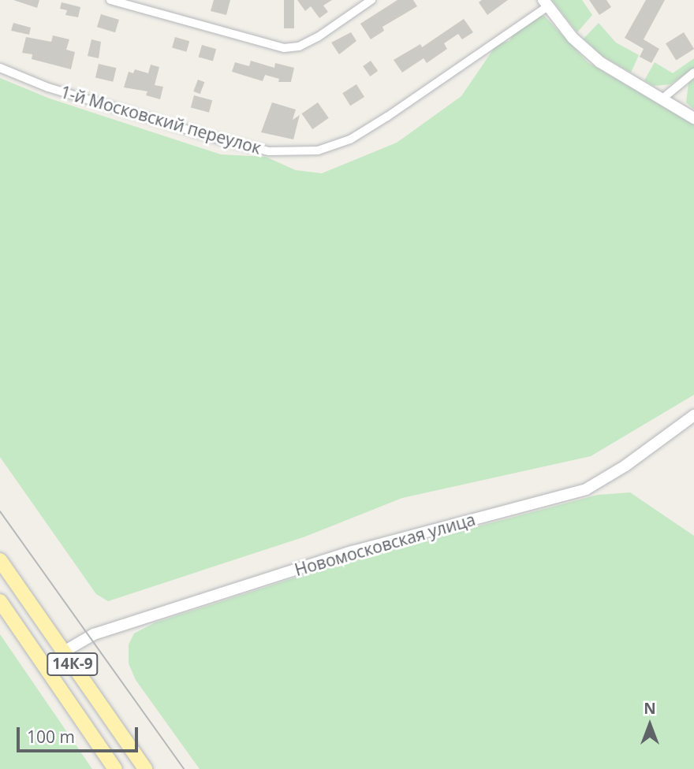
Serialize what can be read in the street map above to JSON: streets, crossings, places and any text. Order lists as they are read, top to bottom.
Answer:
{
  "streets": {
    "main road": ["14К-9"],
    "street": ["1-й Московский переулок", "Новомосковская улица"]
  },
  "crossings": [
    ["Новомосковская улица", "14К-9"]
  ],
  "scale_bar": "100 m",
  "north": "top"
}
